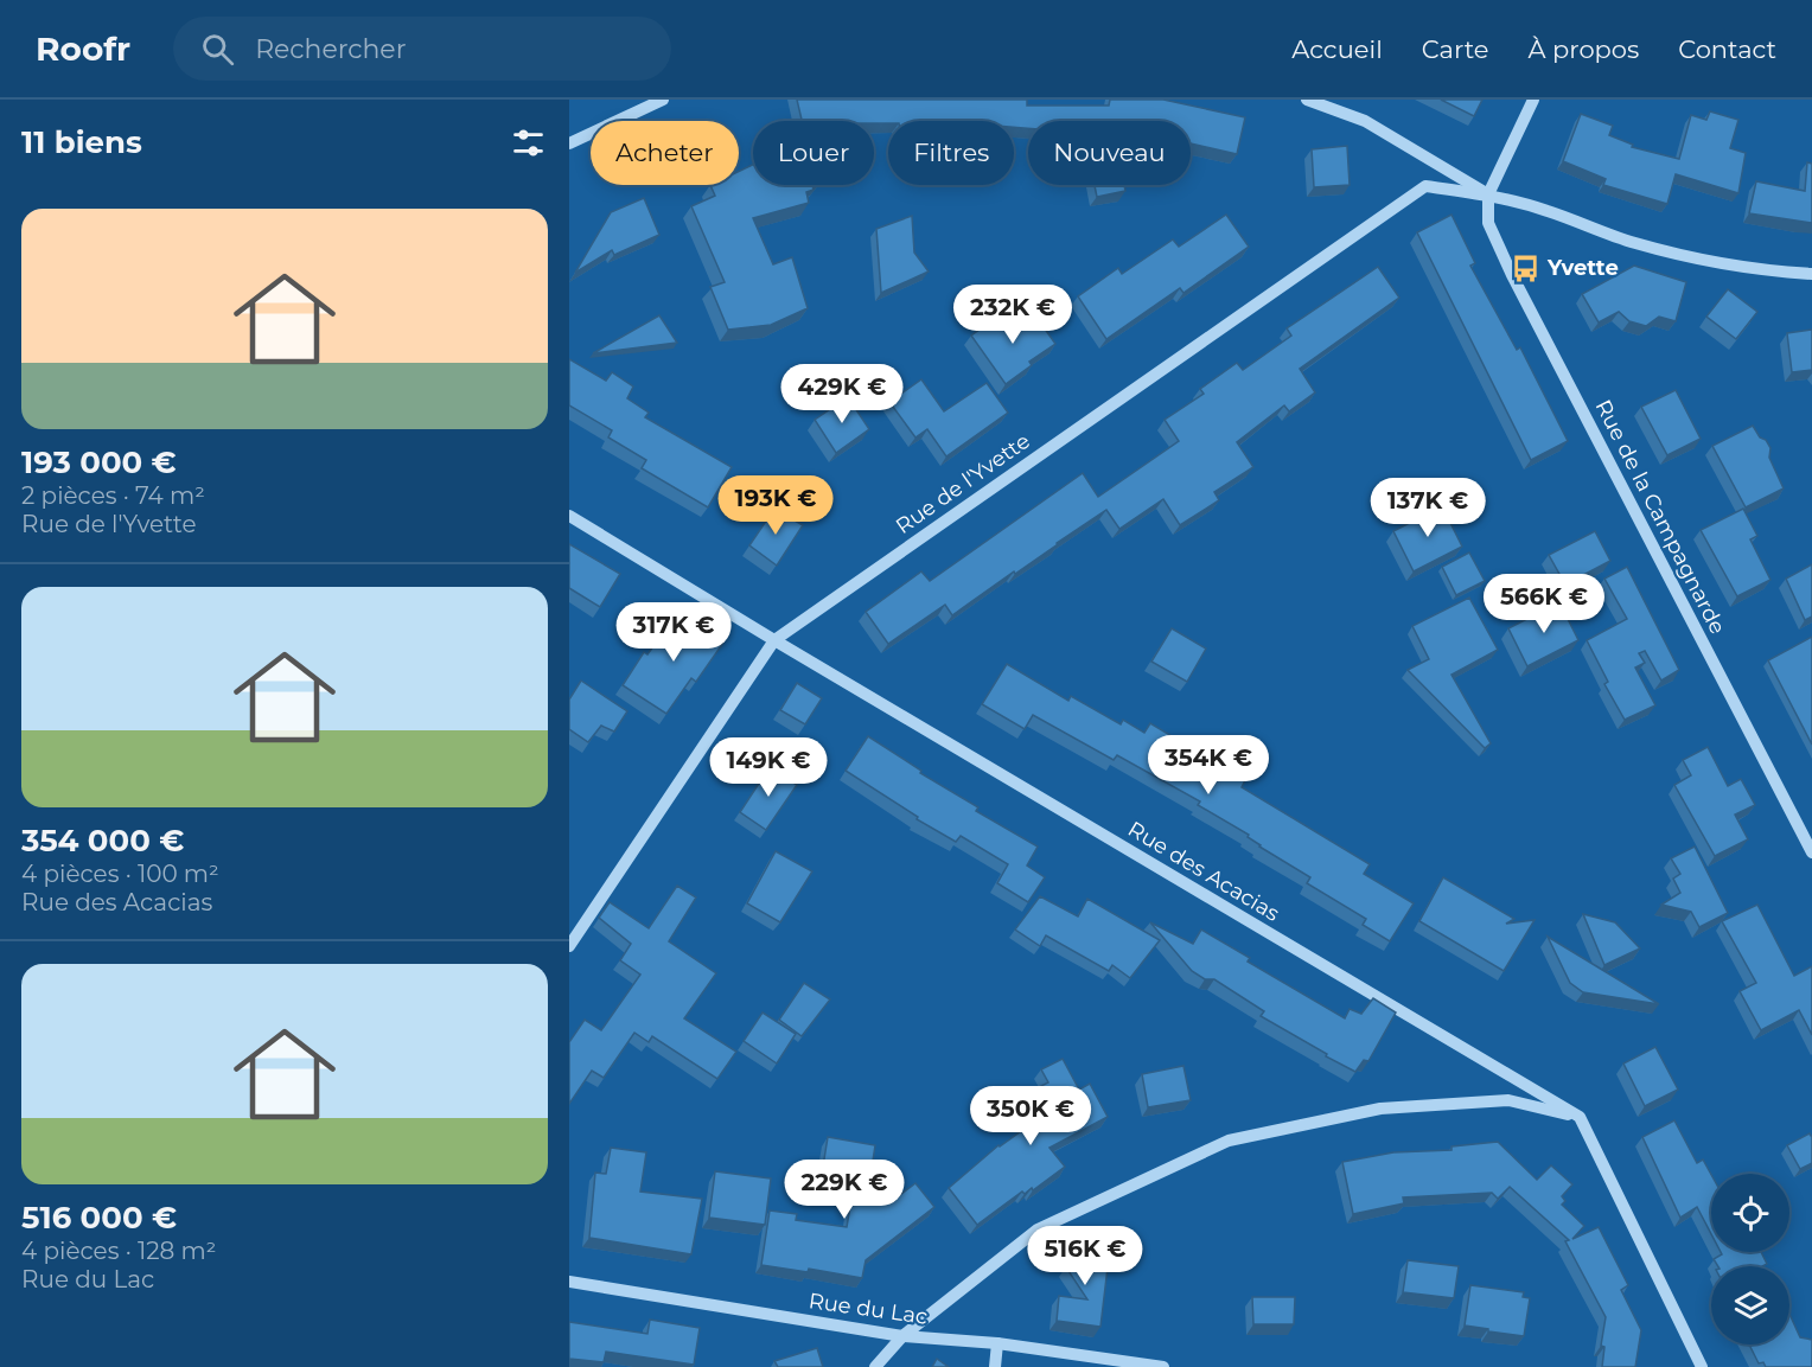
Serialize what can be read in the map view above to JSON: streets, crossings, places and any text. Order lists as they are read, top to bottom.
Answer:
{
  "streets": {
    "street": [
      "Rue de l'Yvette",
      "Rue de la Campagnarde",
      "Rue des Acacias",
      "Rue du Lac"
    ]
  },
  "crossings": [
    ["Rue de l'Yvette", "Rue de la Campagnarde"],
    ["Rue de l'Yvette", "Rue des Acacias"]
  ],
  "places": {
    "bus stop": ["Yvette"]
  },
  "page": {
    "header": "Roofr",
    "search": "Rechercher",
    "nav": [
      "Accueil",
      "Carte",
      "À propos",
      "Contact"
    ],
    "heading": "11 biens",
    "chip": [
      "Acheter",
      "Louer",
      "Filtres",
      "Nouveau"
    ],
    "list": [
      {
        "name": "193 000 €",
        "note": "2 pièces · 74 m² · Rue de l'Yvette"
      },
      {
        "name": "354 000 €",
        "note": "4 pièces · 100 m² · Rue des Acacias"
      },
      {
        "name": "516 000 €",
        "note": "4 pièces · 128 m² · Rue du Lac"
      }
    ],
    "price": [
      "232K €",
      "429K €",
      "193K €",
      "137K €",
      "566K €",
      "317K €",
      "354K €",
      "149K €",
      "350K €",
      "229K €",
      "516K €"
    ]
  }
}
